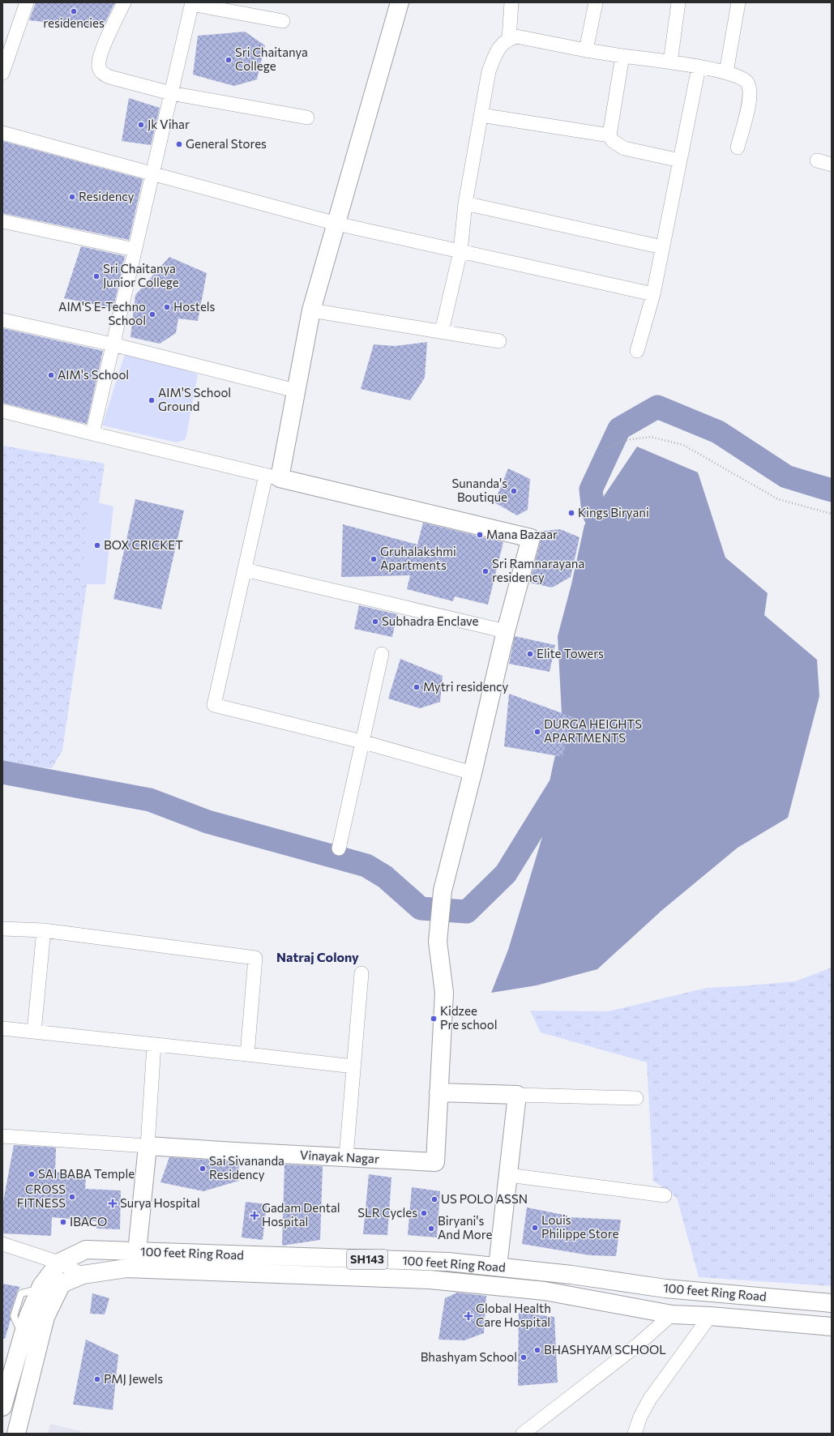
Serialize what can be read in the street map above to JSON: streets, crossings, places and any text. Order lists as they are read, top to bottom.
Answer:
{
  "streets": {
    "street": ["Vinayak Nagar", "100 feet Ring Road", "SH143"]
  },
  "districts": ["Natraj Colony"],
  "places": {
    "other": [
      "residencies",
      "Sri Chaitanya College",
      "Jk Vihar",
      "General Stores",
      "Residency",
      "Sri Chaitanya Junior College",
      "Hostels",
      "AIM'S E-Techno School",
      "AIM's School",
      "AIM'S School Ground",
      "Sunanda's Boutique",
      "Kings Biryani",
      "Mana Bazaar",
      "BOX CRICKET",
      "Gruhalakshmi Apartments",
      "Sri Ramnarayana residency",
      "Subhadra Enclave",
      "Elite Towers",
      "Mytri residency",
      "DURGA HEIGHTS APARTMENTS",
      "Kidzee Pre school",
      "Sai Sivananda Residency",
      "SAI BABA Temple",
      "CROSS FITNESS",
      "US POLO ASSN",
      "SLR Cycles",
      "IBACO",
      "Louis Philippe Store",
      "Biryani's And More",
      "BHASHYAM SCHOOL",
      "Bhashyam School",
      "PMJ Jewels"
    ],
    "health": ["Surya Hospital", "Gadam Dental Hospital", "Global Health Care Hospital"]
  }
}
